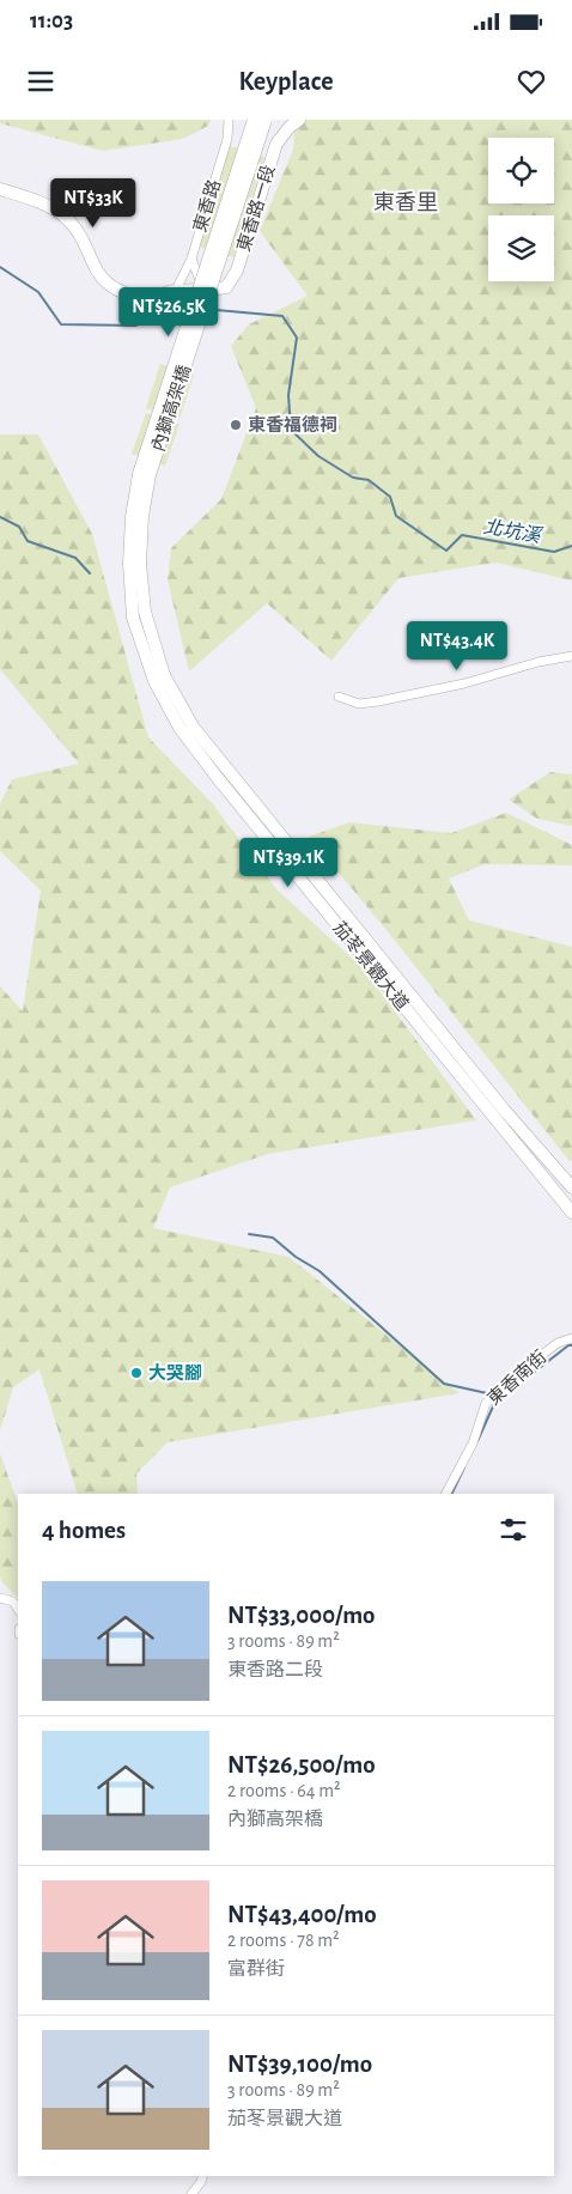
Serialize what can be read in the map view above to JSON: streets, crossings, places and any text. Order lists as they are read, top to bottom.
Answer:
{
  "streets": {
    "street": [
      "東香路",
      "東香路一段",
      "內獅高架橋",
      "茄苳景觀大道",
      "東香南街"
    ]
  },
  "crossings": [
    ["東香路", "東香路一段"],
    ["內獅高架橋", "茄苳景觀大道"]
  ],
  "districts": ["東香里"],
  "water": ["北坑溪"],
  "places": ["東香福德祠", "大哭腳"],
  "page": {
    "status": "11:03",
    "header": "Keyplace",
    "price": [
      "NT$33K",
      "NT$26.5K",
      "NT$43.4K",
      "NT$39.1K"
    ],
    "heading": "4 homes",
    "list": [
      {
        "name": "NT$33,000/mo",
        "note": "3 rooms · 89 m² · 東香路二段"
      },
      {
        "name": "NT$26,500/mo",
        "note": "2 rooms · 64 m² · 內獅高架橋"
      },
      {
        "name": "NT$43,400/mo",
        "note": "2 rooms · 78 m² · 富群街"
      },
      {
        "name": "NT$39,100/mo",
        "note": "3 rooms · 89 m² · 茄苳景觀大道"
      }
    ]
  }
}
